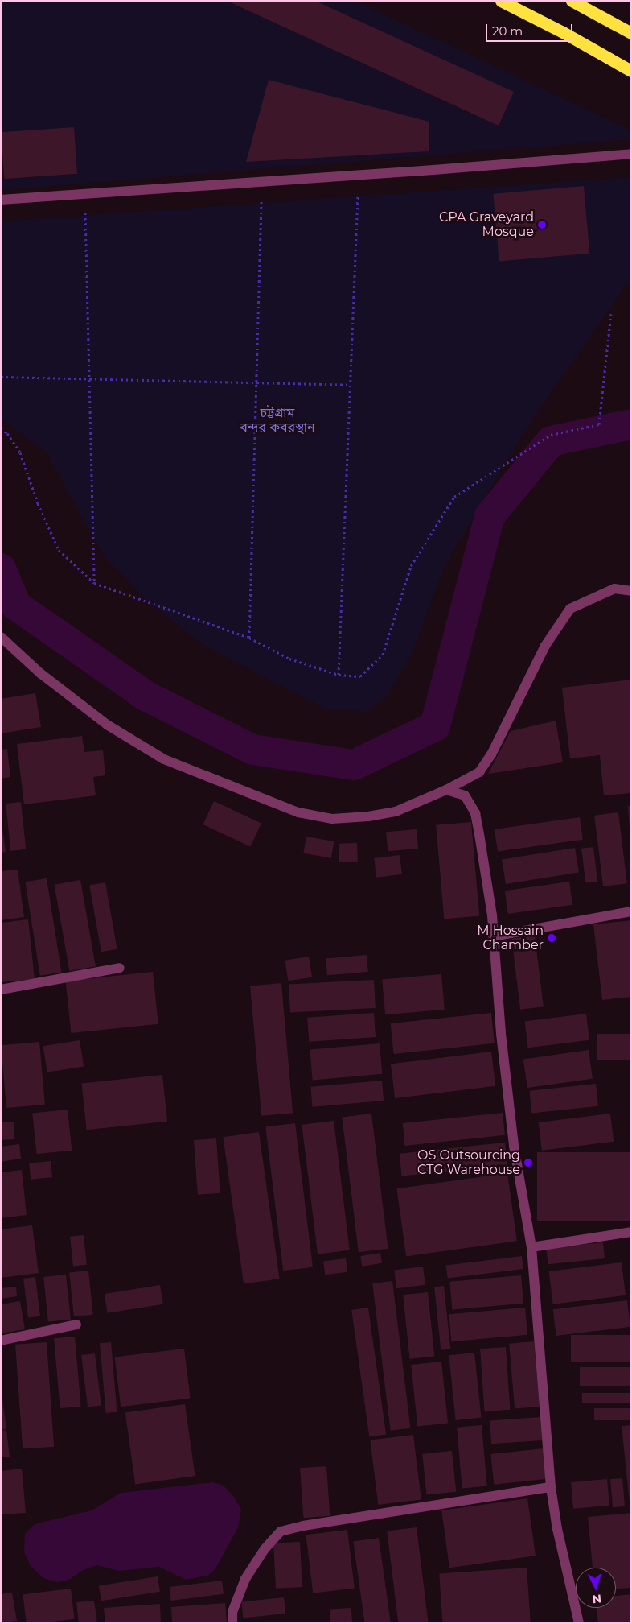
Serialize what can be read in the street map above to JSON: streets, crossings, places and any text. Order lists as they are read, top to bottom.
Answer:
{
  "parks": ["চট্টগ্রাম বন্দর কবরস্থান"],
  "places": ["CPA Graveyard Mosque", "M Hossain Chamber", "OS Outsourcing CTG Warehouse"],
  "scale_bar": "20 m",
  "north": "bottom"
}
